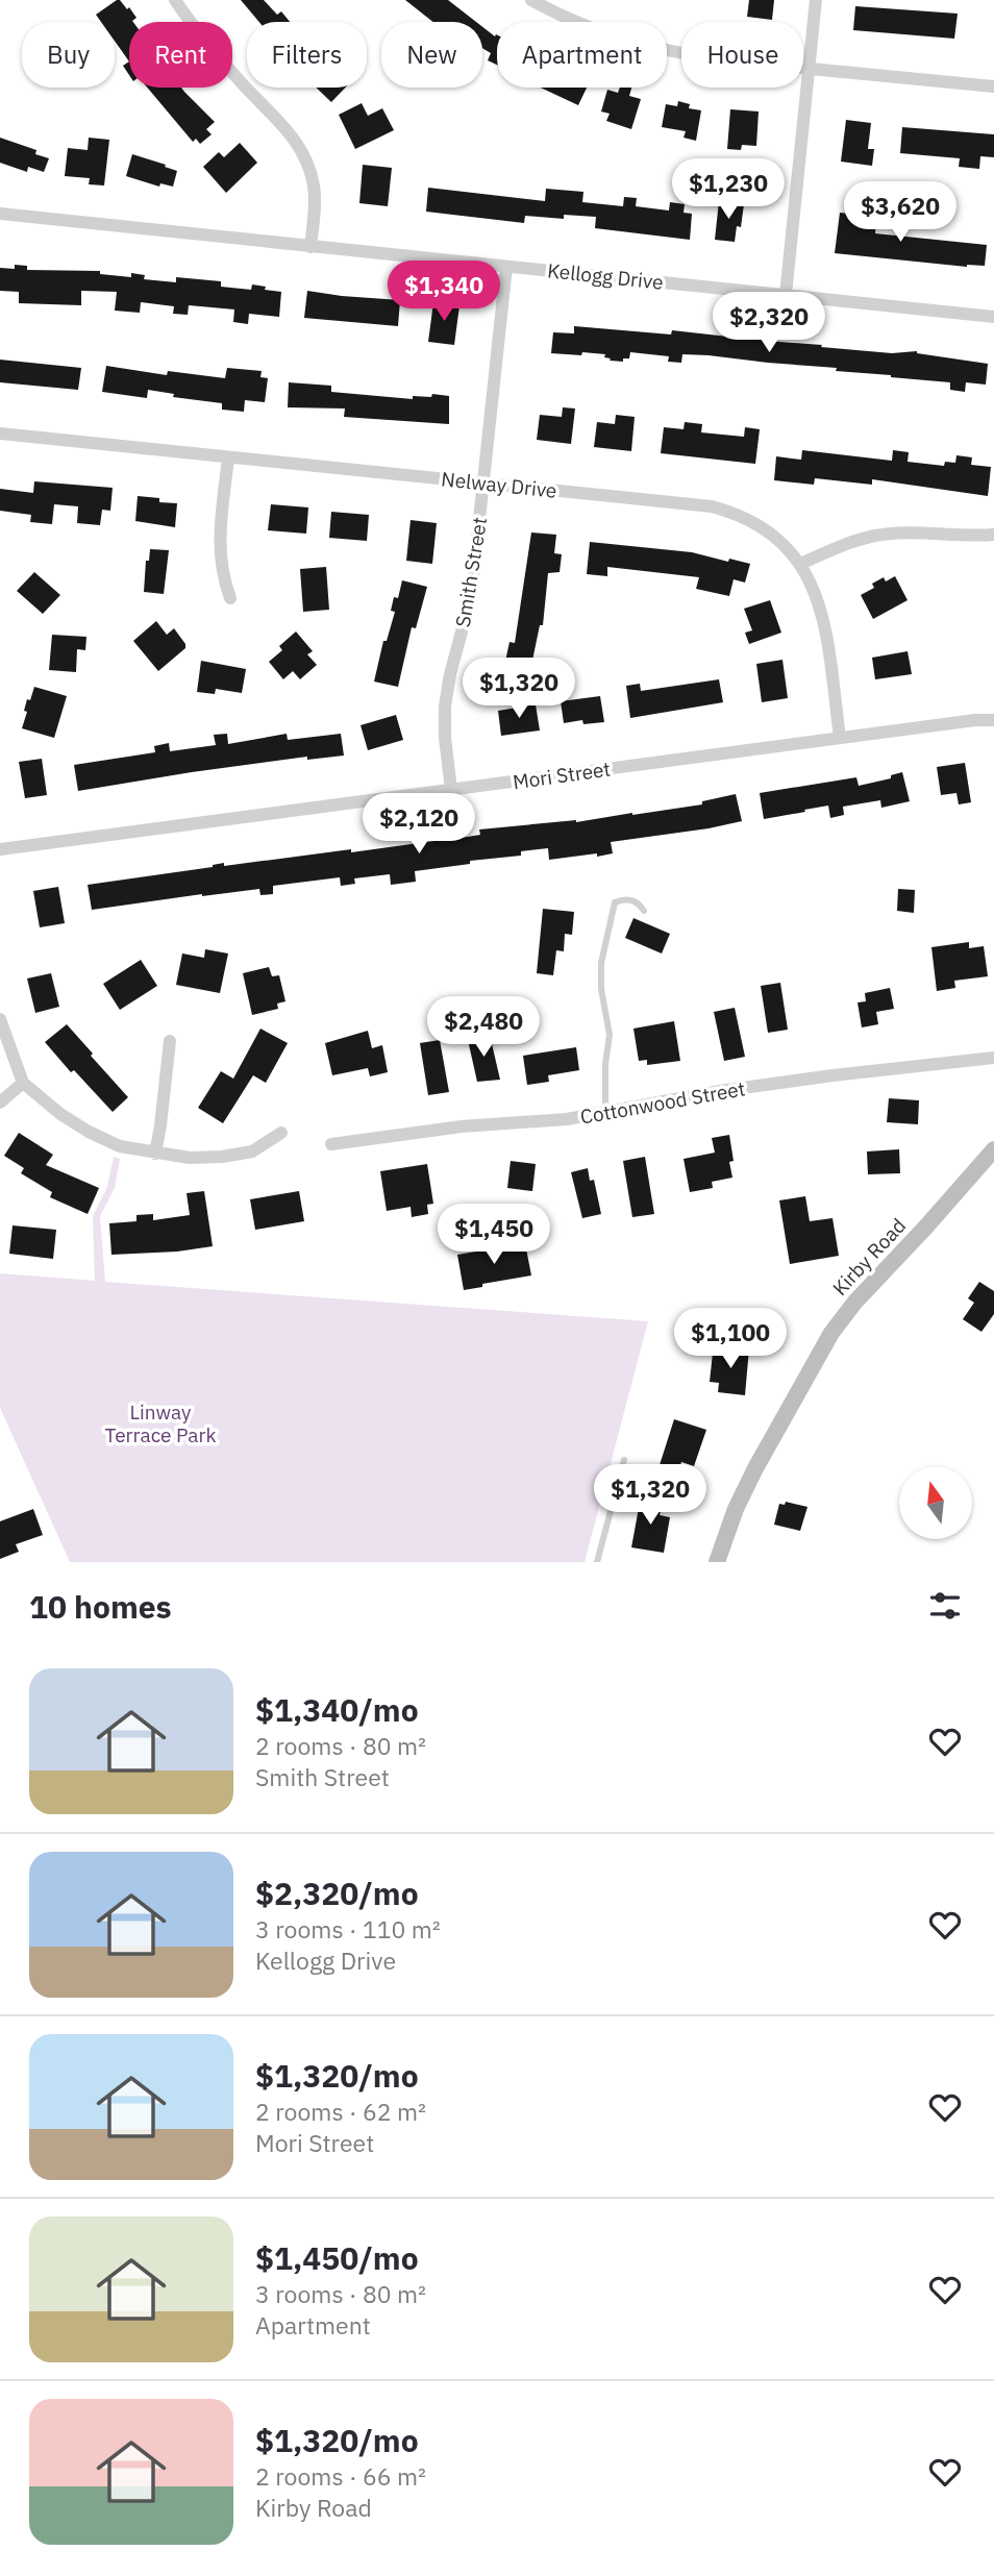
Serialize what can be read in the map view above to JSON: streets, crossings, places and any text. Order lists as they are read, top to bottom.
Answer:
{
  "streets": {
    "main road": ["Kirby Road"],
    "street": [
      "Kellogg Drive",
      "Nelway Drive",
      "Smith Street",
      "Mori Street",
      "Cottonwood Street"
    ]
  },
  "crossings": [
    ["Kellogg Drive", "Smith Street"],
    ["Nelway Drive", "Smith Street"],
    ["Nelway Drive", "Mori Street"],
    ["Smith Street", "Mori Street"]
  ],
  "parks": ["Linway Terrace Park"],
  "north": "top",
  "page": {
    "chip": [
      "Buy",
      "Rent",
      "Filters",
      "New",
      "Apartment",
      "House"
    ],
    "price": [
      "$1,230",
      "$3,620",
      "$1,340",
      "$2,320",
      "$1,320",
      "$2,120",
      "$2,480",
      "$1,450",
      "$1,100",
      "$1,320"
    ],
    "heading": "10 homes",
    "list": [
      {
        "name": "$1,340/mo",
        "note": "2 rooms · 80 m² · Smith Street"
      },
      {
        "name": "$2,320/mo",
        "note": "3 rooms · 110 m² · Kellogg Drive"
      },
      {
        "name": "$1,320/mo",
        "note": "2 rooms · 62 m² · Mori Street"
      },
      {
        "name": "$1,450/mo",
        "note": "3 rooms · 80 m² · Apartment"
      },
      {
        "name": "$1,320/mo",
        "note": "2 rooms · 66 m² · Kirby Road"
      }
    ]
  }
}
